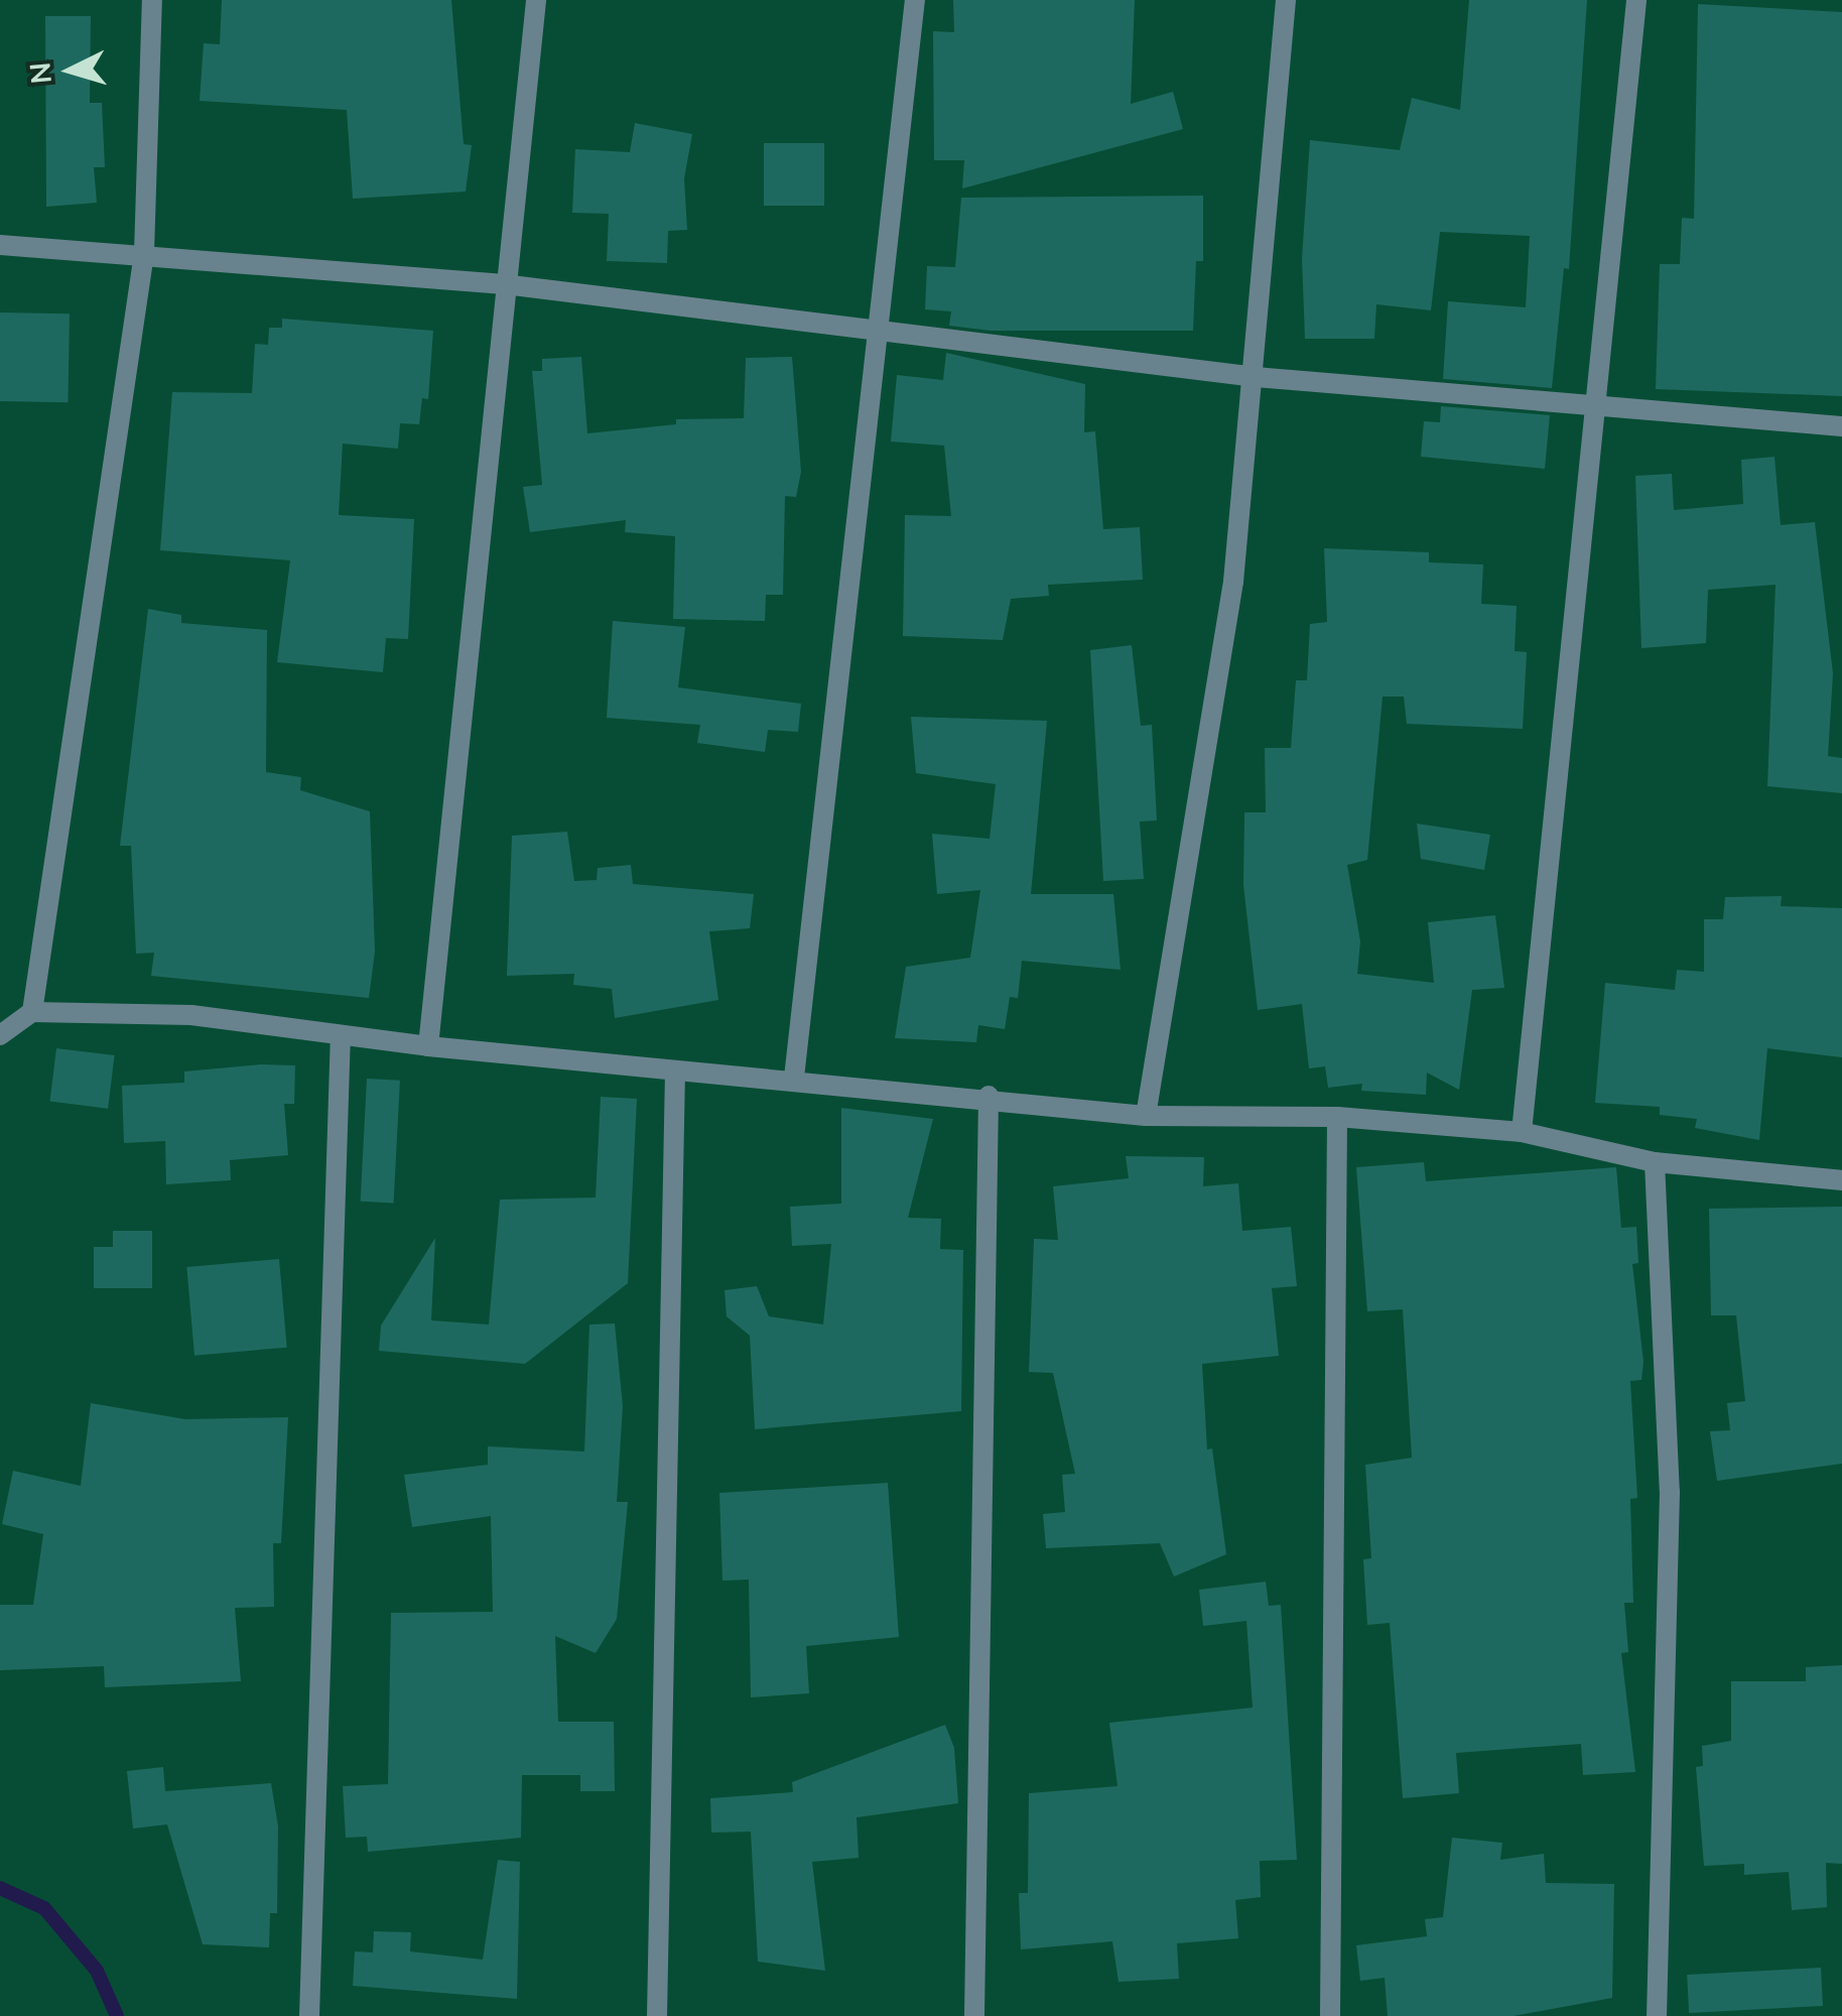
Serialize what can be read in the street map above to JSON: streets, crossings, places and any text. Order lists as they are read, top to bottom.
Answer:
{
  "north": "left"
}
